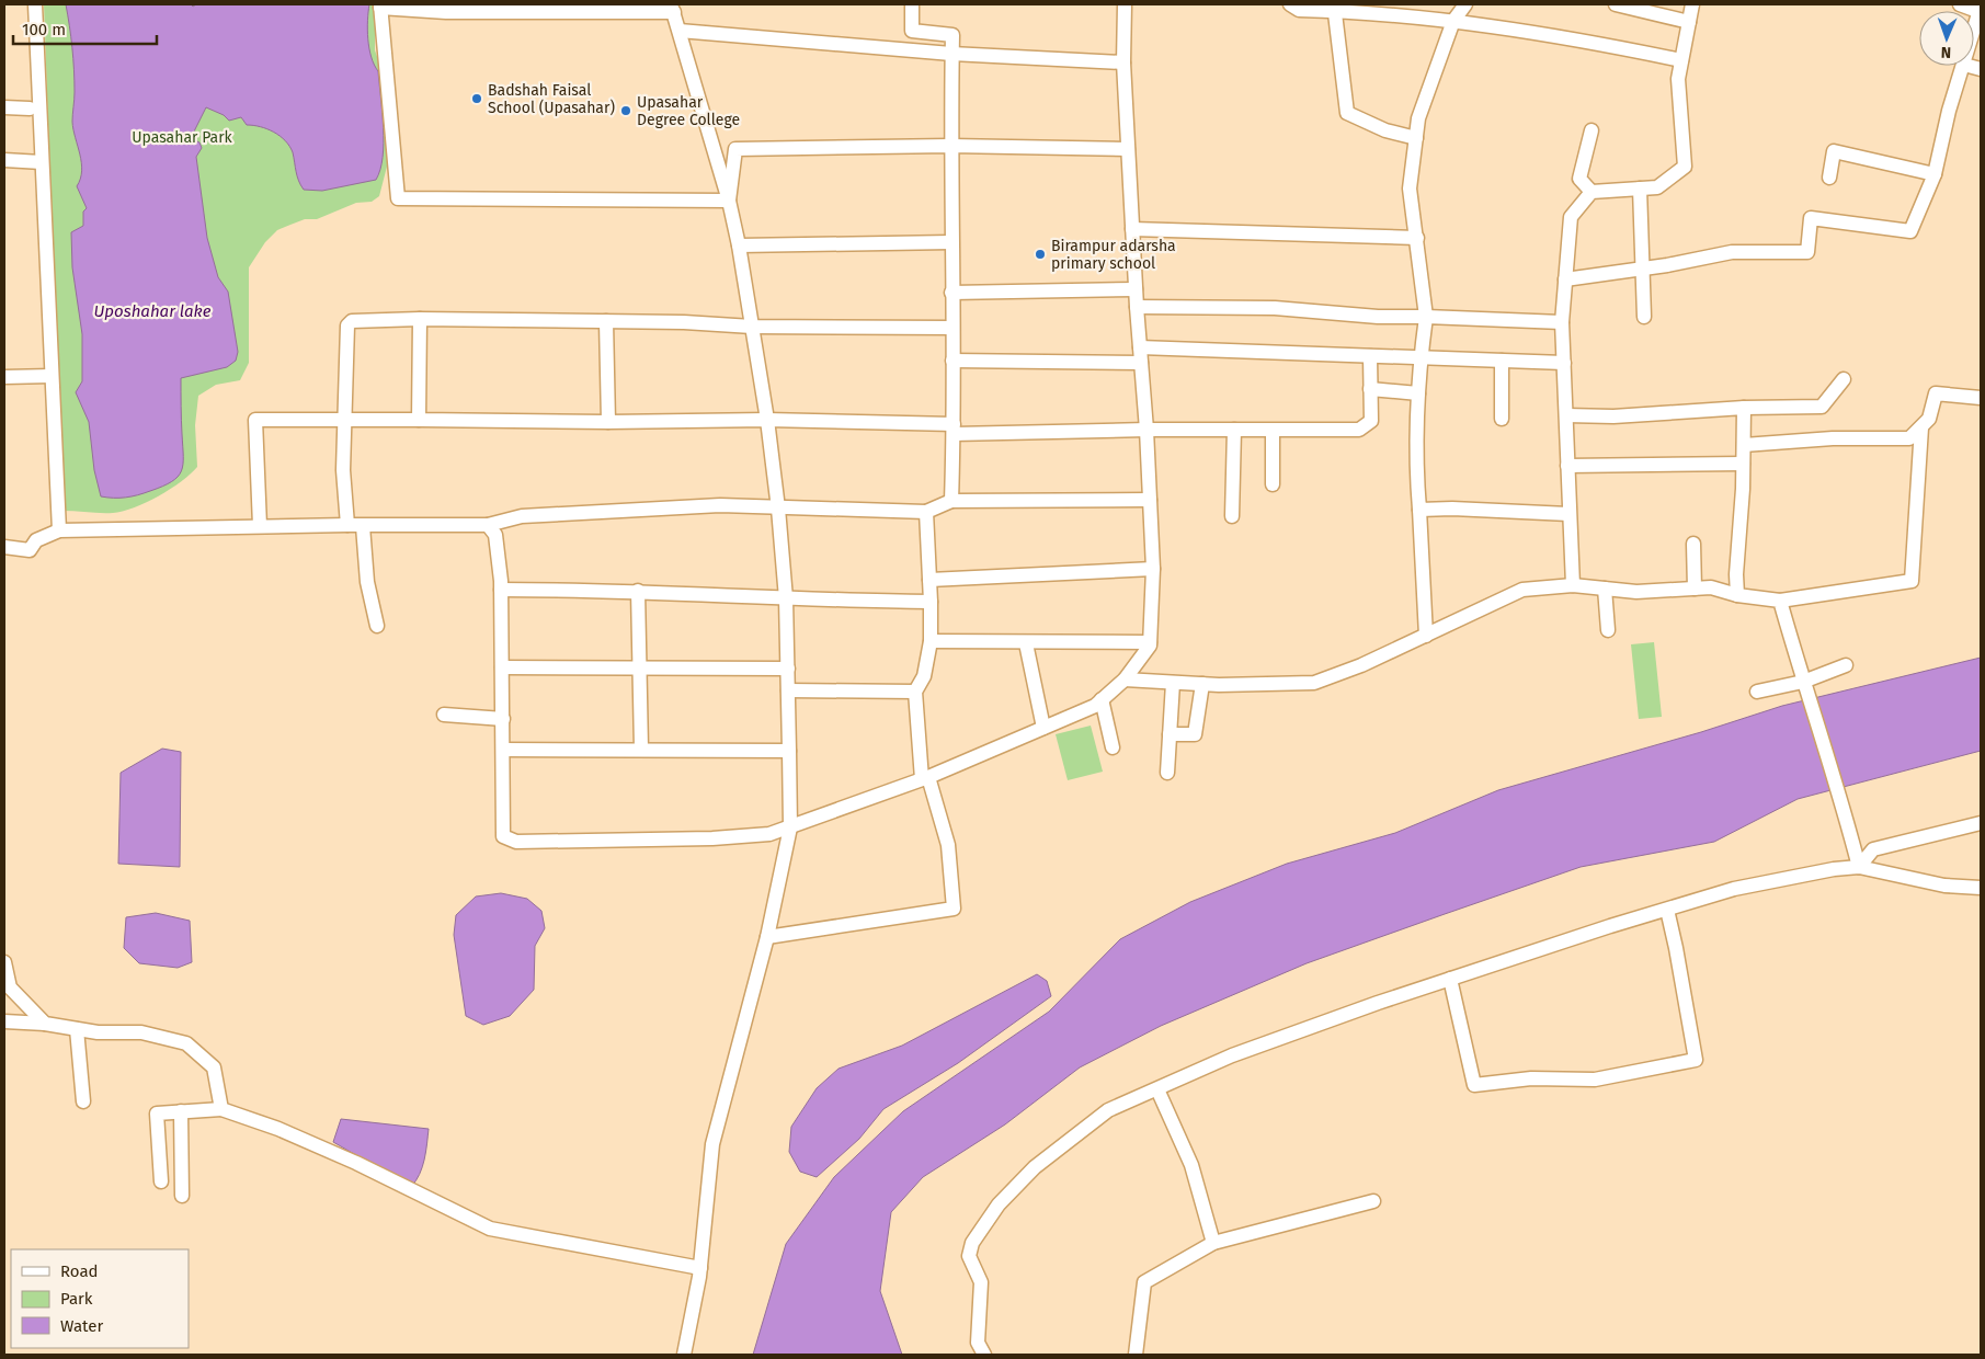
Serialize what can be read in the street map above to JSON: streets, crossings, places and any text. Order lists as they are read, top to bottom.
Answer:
{
  "water": ["Uposhahar lake"],
  "parks": ["Upasahar Park"],
  "places": ["Badshah Faisal School (Upasahar)", "Upasahar Degree College", "Birampur adarsha primary school"],
  "legend": ["Road", "Park", "Water"],
  "scale_bar": "100 m",
  "north": "bottom"
}
